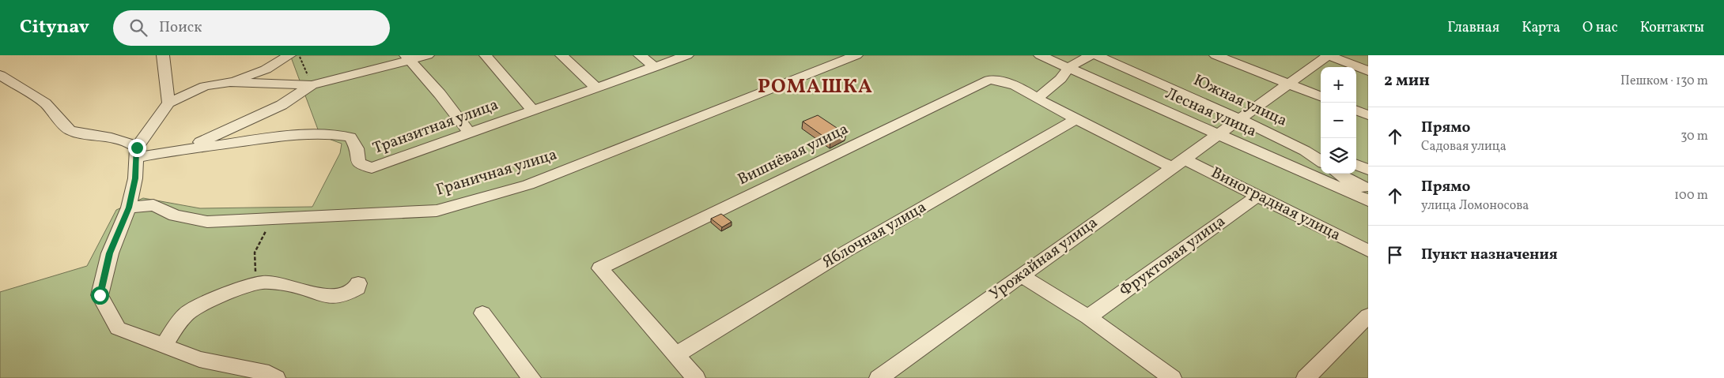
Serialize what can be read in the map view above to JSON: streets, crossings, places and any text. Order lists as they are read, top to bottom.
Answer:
{
  "streets": {
    "street": [
      "Южная улица",
      "Лесная улица",
      "Транзитная улица",
      "Вишнёвая улица",
      "Граничная улица",
      "Виноградная улица",
      "Яблочная улица",
      "Фруктовая улица",
      "Урожайная улица"
    ]
  },
  "crossings": [
    ["Южная улица", "Урожайная улица"],
    ["Лесная улица", "Урожайная улица"],
    ["Вишнёвая улица", "Виноградная улица"],
    ["Вишнёвая улица", "Яблочная улица"],
    ["Виноградная улица", "Яблочная улица"],
    ["Виноградная улица", "Фруктовая улица"],
    ["Виноградная улица", "Урожайная улица"]
  ],
  "districts": ["РОМАШКА"],
  "page": {
    "header": "Citynav",
    "search": "Поиск",
    "nav": [
      "Главная",
      "Карта",
      "О нас",
      "Контакты"
    ],
    "heading": ["2 мин", "Пешком · 130 m"],
    "map_buttons": ["+", "−"],
    "list": [
      ["Прямо", "Садовая улица", "30 m"],
      ["Прямо", "улица Ломоносова", "100 m"],
      "Пункт назначения"
    ]
  }
}
